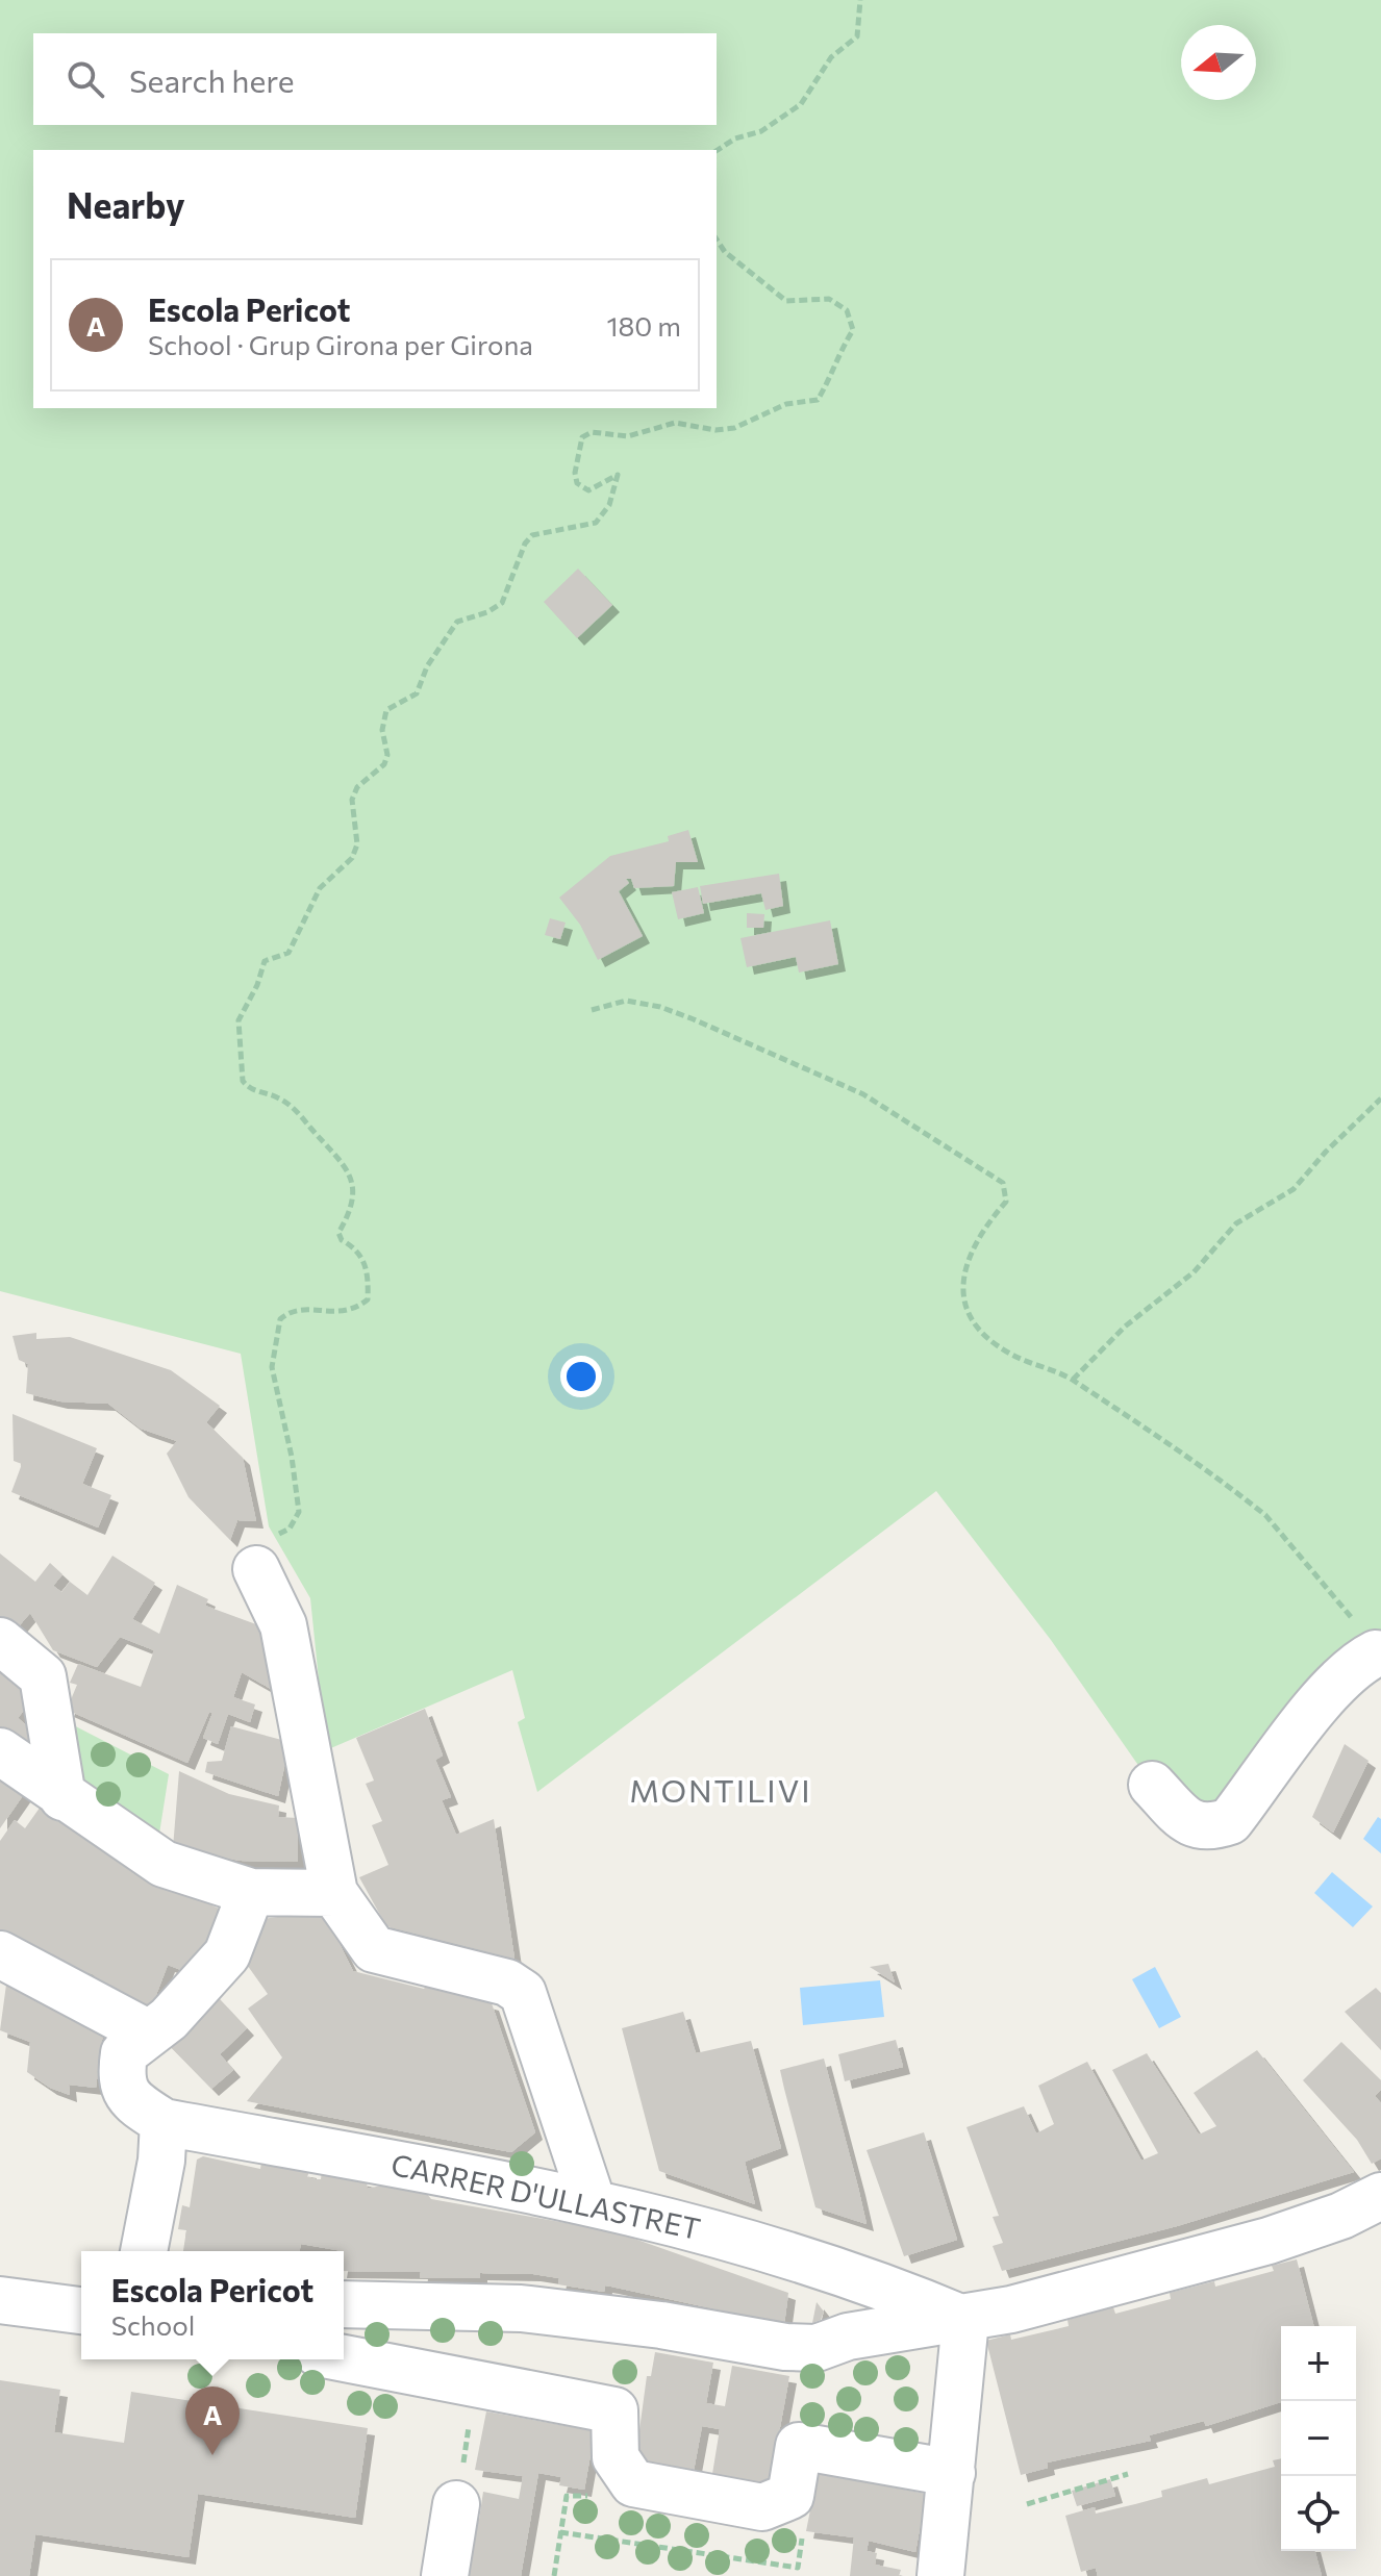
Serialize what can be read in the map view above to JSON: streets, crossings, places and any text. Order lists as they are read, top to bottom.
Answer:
{
  "streets": {
    "street": ["CARRER D'ULLASTRET"]
  },
  "districts": ["MONTILIVI"],
  "north": "left",
  "page": {
    "search": "Search here",
    "heading": "Nearby",
    "list": [
      {
        "mark": "A",
        "name": "Escola Pericot",
        "note": "School · Grup Girona per Girona",
        "value": "180 m"
      }
    ],
    "popup": ["Escola Pericot", "School"],
    "map_buttons": ["+", "−"],
    "pins": "A"
  }
}
